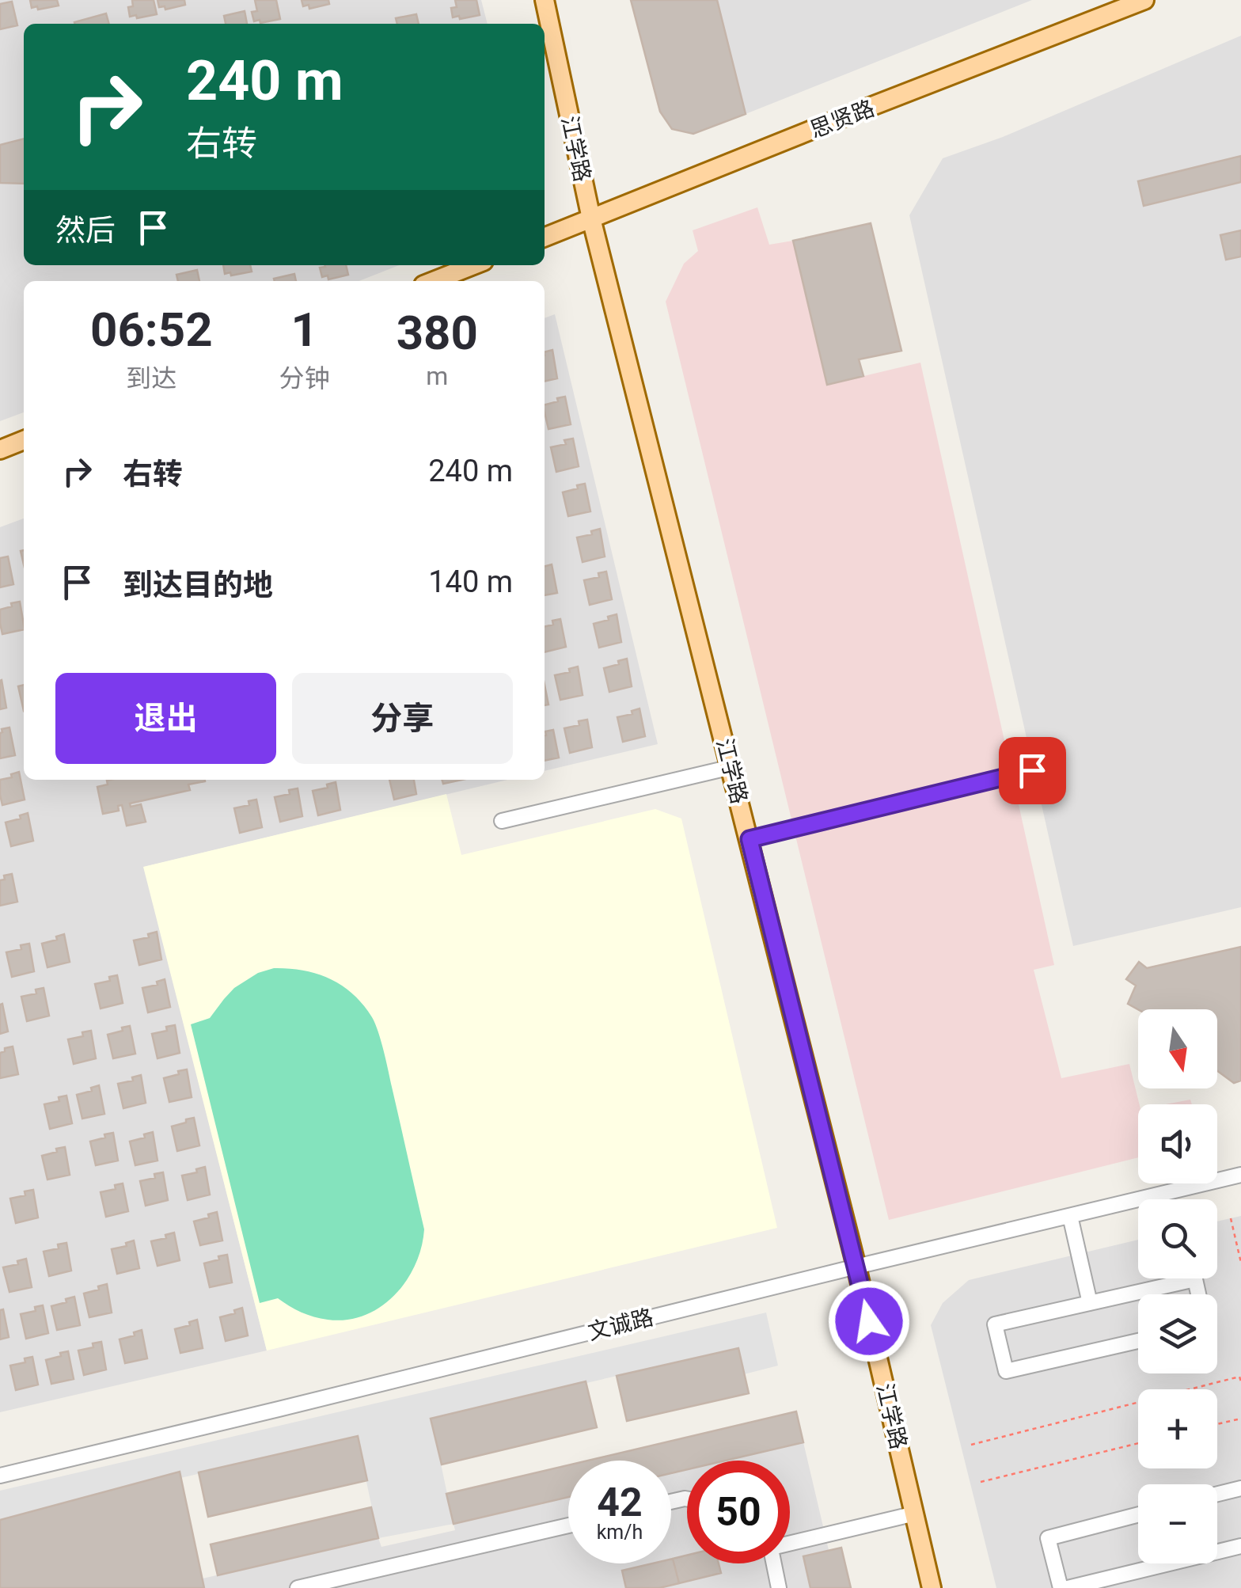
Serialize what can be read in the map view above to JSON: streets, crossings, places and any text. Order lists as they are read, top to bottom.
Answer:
{
  "streets": {
    "main road": ["思贤路", "江学路"],
    "street": ["文诚路"]
  },
  "crossings": [
    ["思贤路", "江学路"],
    ["江学路", "文诚路"]
  ],
  "north": "bottom",
  "page": {
    "turn": ["240 m", "右转"],
    "then": "然后",
    "eta": [
      "06:52",
      "到达",
      "1",
      "分钟",
      "380",
      "m"
    ],
    "list": [
      {
        "name": "右转",
        "value": "240 m"
      },
      {
        "name": "到达目的地",
        "value": "140 m"
      }
    ],
    "buttons": ["退出", "分享"],
    "map_buttons": ["+", "−"],
    "speed": "42 km/h",
    "limit": "50"
  }
}
